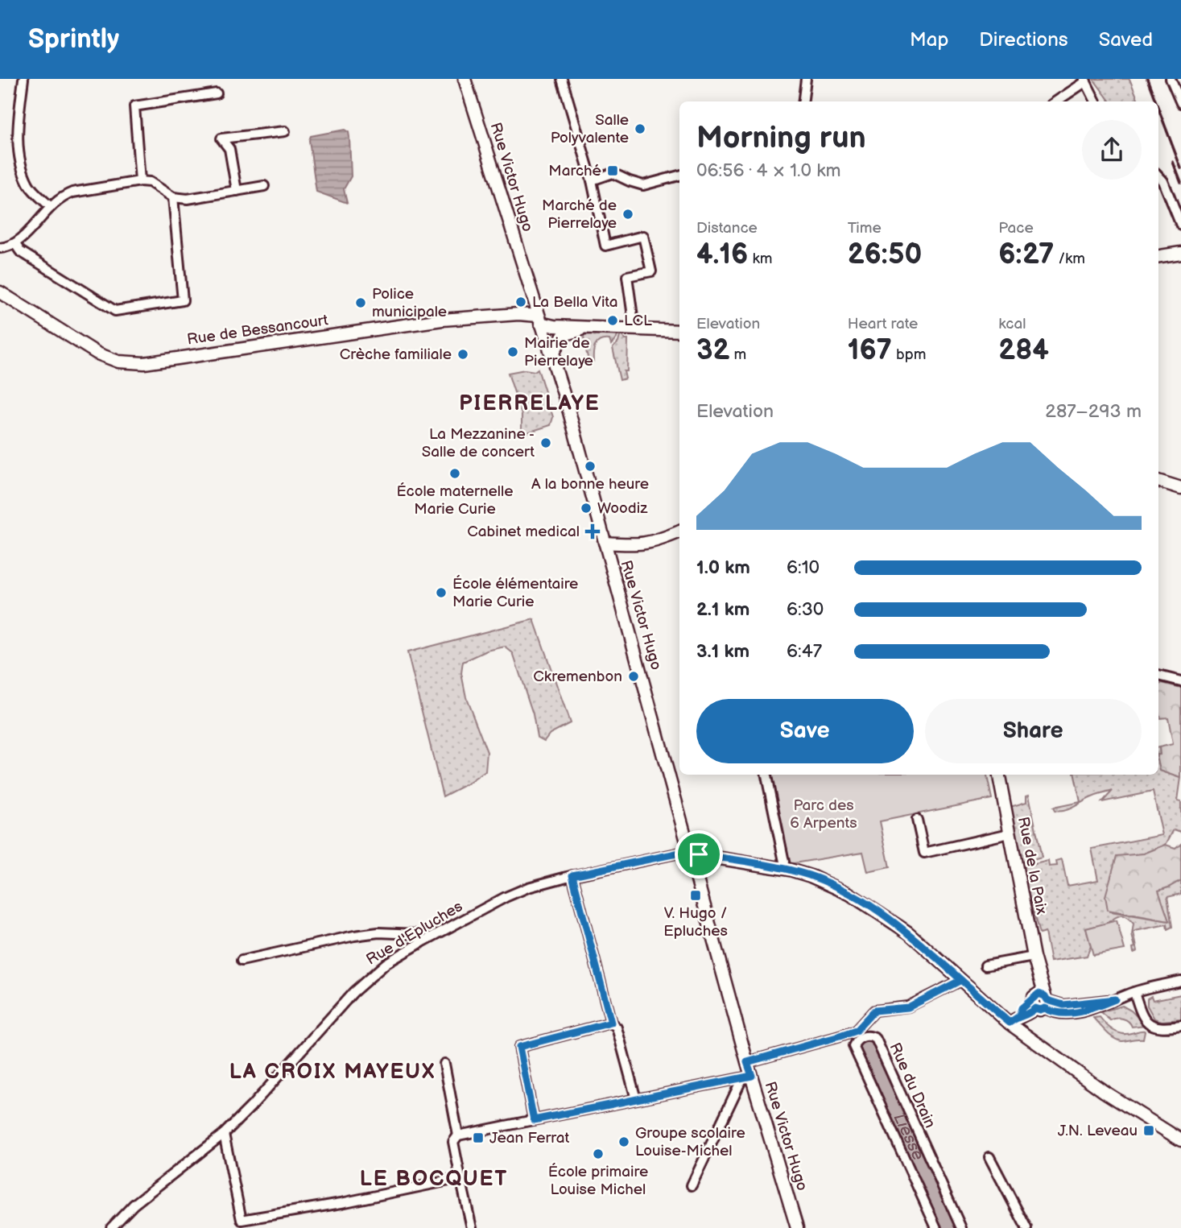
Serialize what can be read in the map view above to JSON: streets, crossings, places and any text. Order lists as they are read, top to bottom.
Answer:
{
  "streets": {
    "street": [
      "Rue Victor Hugo",
      "Rue de Bessancourt",
      "Rue de la Paix",
      "Rue d'Epluches",
      "Rue du Drain"
    ]
  },
  "crossings": [
    ["Rue Victor Hugo", "Rue de Bessancourt"],
    ["Rue Victor Hugo", "Rue d'Epluches"]
  ],
  "districts": ["PIERRELAYE", "LA CROIX MAYEUX", "LE BOCQUET"],
  "water": ["Liesse"],
  "parks": ["Parc des 6 Arpents"],
  "places": {
    "other": [
      "Salle Polyvalente",
      "Marché de Pierrelaye",
      "La Bella Vita",
      "Police municipale",
      "LCL",
      "Mairie de Pierrelaye",
      "Crèche familiale",
      "La Mezzanine - Salle de concert",
      "A la bonne heure",
      "École maternelle Marie Curie",
      "Woodiz",
      "École élémentaire Marie Curie",
      "Ckremenbon",
      "Groupe scolaire Louise-Michel",
      "École primaire Louise Michel"
    ],
    "transit": [
      "Marché",
      "V. Hugo / Epluches",
      "J.N. Leveau",
      "Jean Ferrat"
    ],
    "health": ["Cabinet medical"]
  },
  "page": {
    "header": "Sprintly",
    "nav": ["Map", "Directions", "Saved"],
    "heading": ["Morning run", "06:56 · 4 × 1.0 km"],
    "stats": [
      ["Distance", "4.16 km"],
      ["Time", "26:50"],
      ["Pace", "6:27 /km"],
      ["Elevation", "32 m"],
      ["Heart rate", "167 bpm"],
      ["kcal", "284"]
    ],
    "chart": ["Elevation", "287–293 m"],
    "list": [
      {
        "name": "1.0 km",
        "note": "6:10"
      },
      {
        "name": "2.1 km",
        "note": "6:30"
      },
      {
        "name": "3.1 km",
        "note": "6:47"
      }
    ],
    "buttons": ["Save", "Share"]
  }
}
